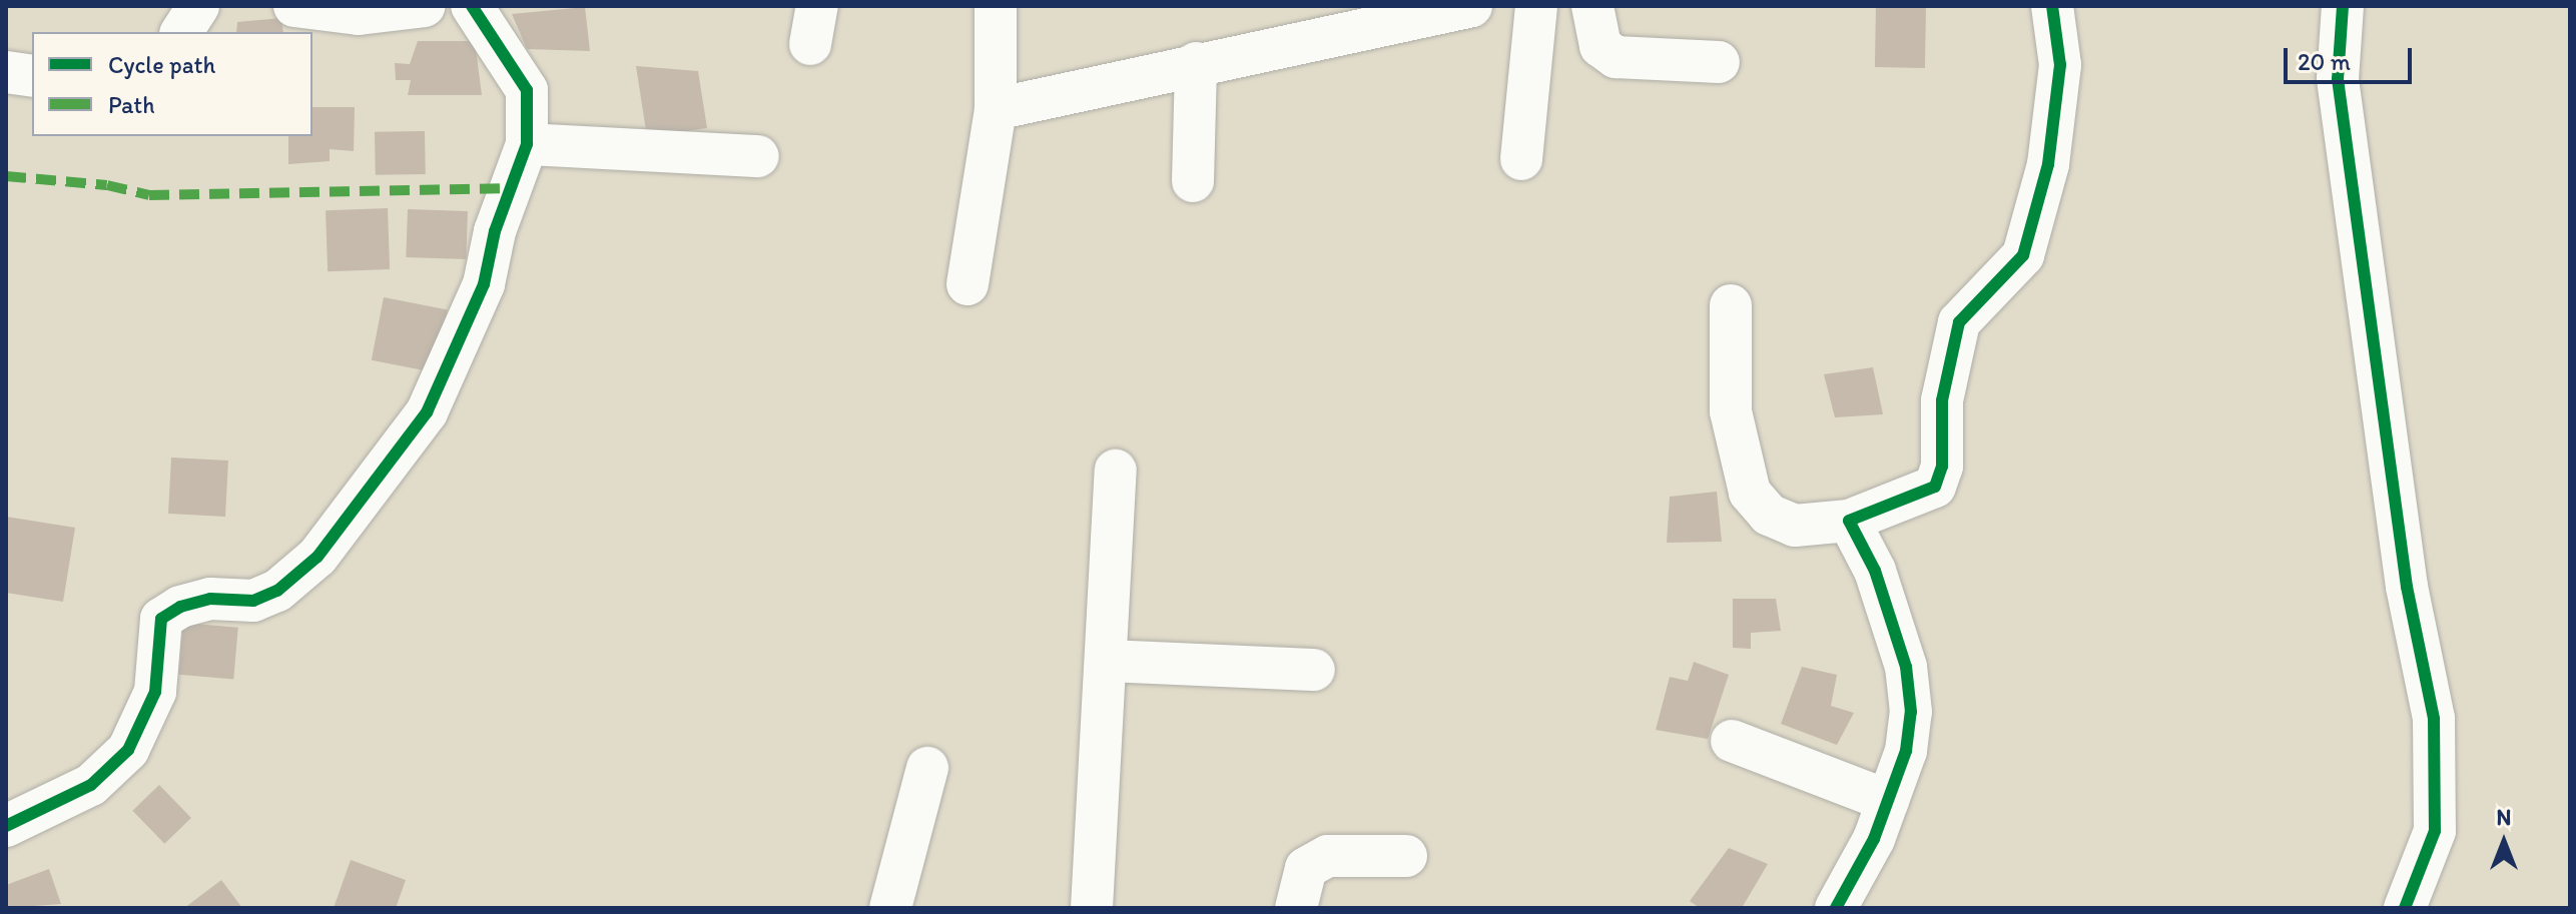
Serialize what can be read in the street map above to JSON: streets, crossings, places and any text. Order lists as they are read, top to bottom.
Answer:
{
  "legend": ["Cycle path", "Path"],
  "scale_bar": "20 m",
  "north": "top"
}
